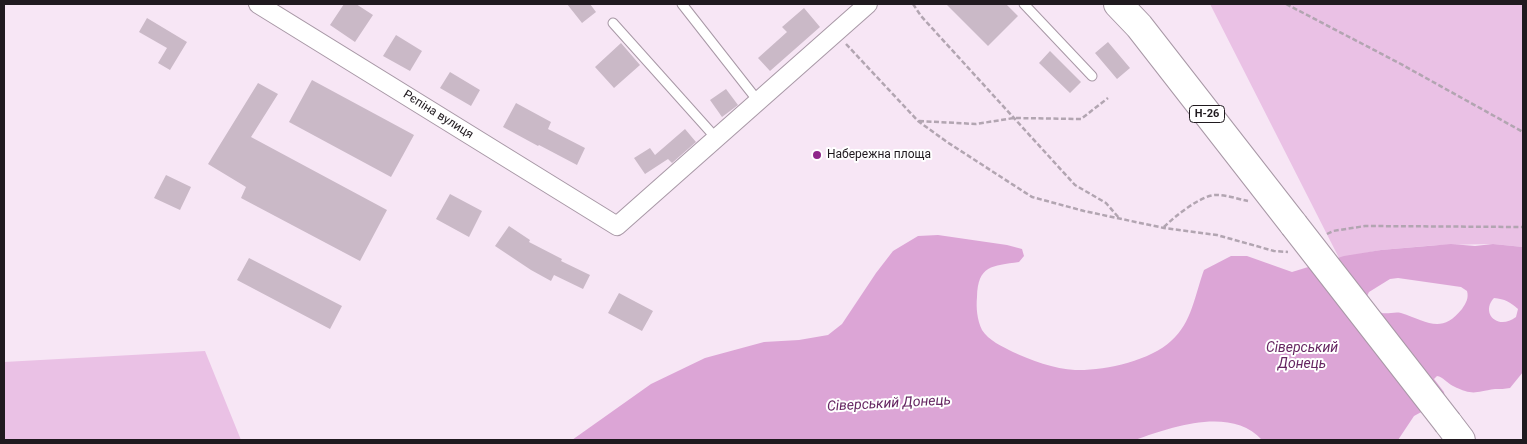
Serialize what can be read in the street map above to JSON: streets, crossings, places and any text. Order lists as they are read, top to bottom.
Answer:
{
  "streets": {
    "main road": ["Н-26"],
    "street": ["Рєпіна вулиця"]
  },
  "water": ["Сіверський Донець"],
  "places": ["Набережна площа"]
}
